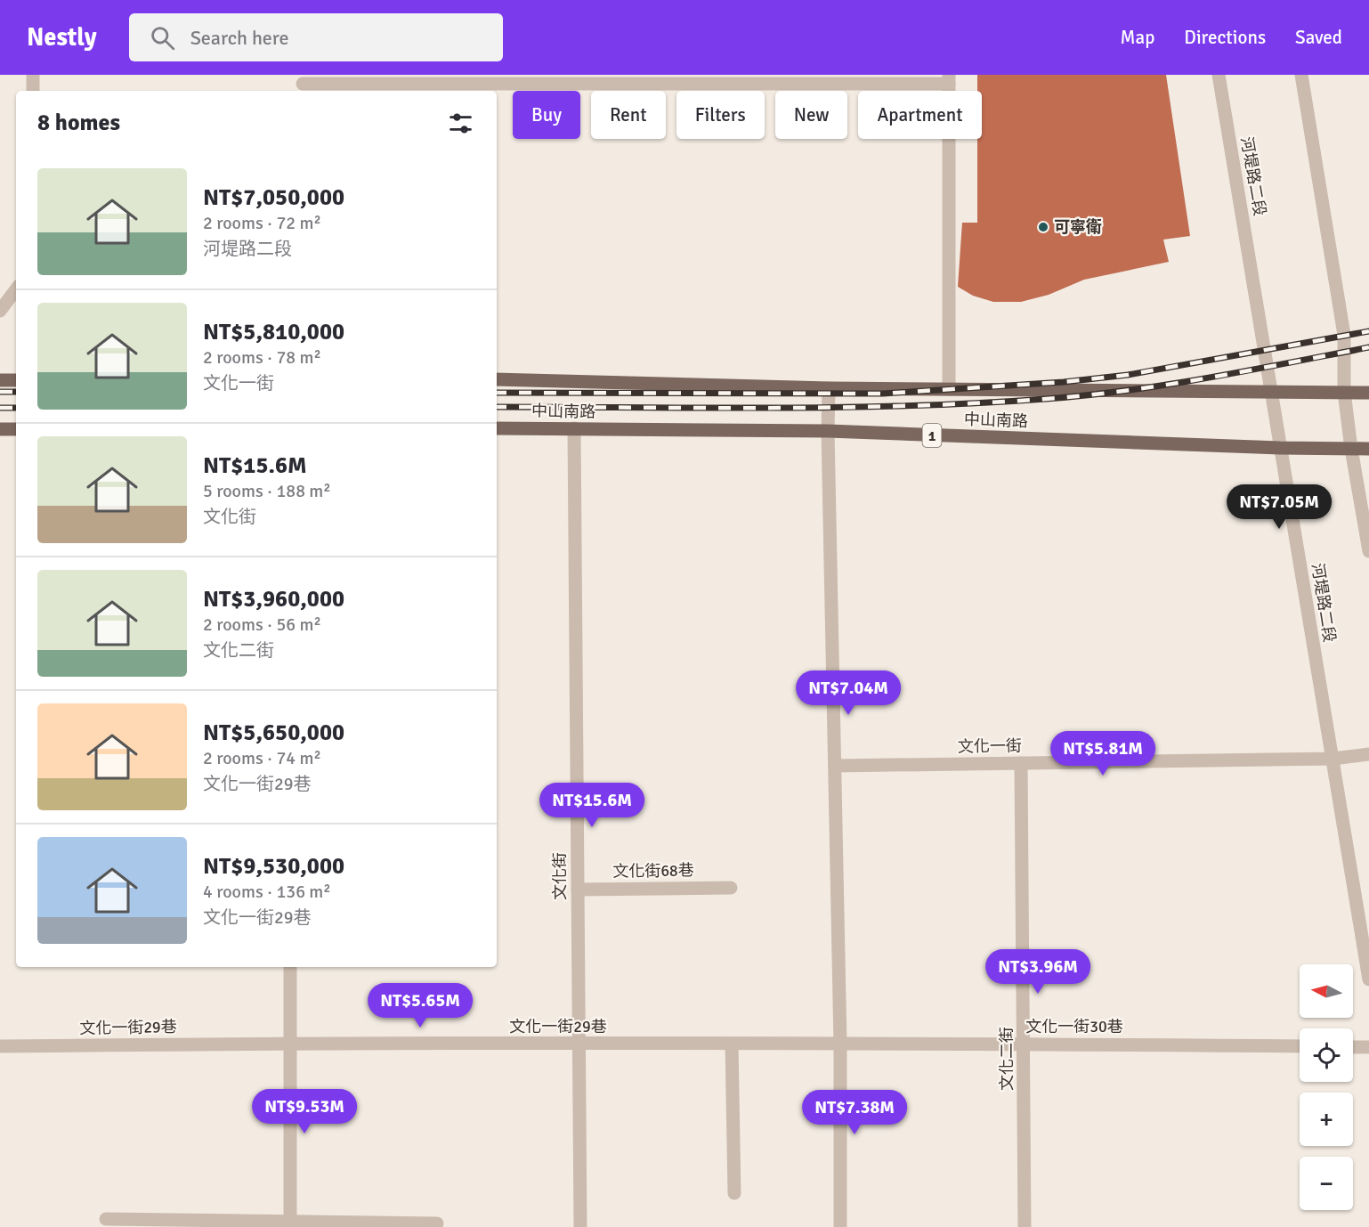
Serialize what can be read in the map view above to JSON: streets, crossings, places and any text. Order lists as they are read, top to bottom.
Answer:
{
  "streets": {
    "main road": ["中山南路", "1"],
    "street": [
      "河堤路二段",
      "文化一街",
      "文化街68巷",
      "文化街",
      "文化一街29巷",
      "文化一街30巷",
      "文化二街"
    ]
  },
  "crossings": [
    ["河堤路二段", "中山南路"],
    ["河堤路二段", "文化一街"],
    ["中山南路", "文化街"],
    ["文化一街", "文化二街"],
    ["文化街68巷", "文化街"],
    ["文化街", "文化一街29巷"],
    ["文化一街29巷", "文化一街30巷"],
    ["文化一街30巷", "文化二街"]
  ],
  "places": ["可寧衛"],
  "north": "left",
  "page": {
    "header": "Nestly",
    "search": "Search here",
    "nav": ["Map", "Directions", "Saved"],
    "chip": [
      "Buy",
      "Rent",
      "Filters",
      "New",
      "Apartment"
    ],
    "heading": "8 homes",
    "list": [
      {
        "name": "NT$7,050,000",
        "note": "2 rooms · 72 m² · 河堤路二段"
      },
      {
        "name": "NT$5,810,000",
        "note": "2 rooms · 78 m² · 文化一街"
      },
      {
        "name": "NT$15.6M",
        "note": "5 rooms · 188 m² · 文化街"
      },
      {
        "name": "NT$3,960,000",
        "note": "2 rooms · 56 m² · 文化二街"
      },
      {
        "name": "NT$5,650,000",
        "note": "2 rooms · 74 m² · 文化一街29巷"
      },
      {
        "name": "NT$9,530,000",
        "note": "4 rooms · 136 m² · 文化一街29巷"
      }
    ],
    "price": [
      "NT$7.05M",
      "NT$7.04M",
      "NT$5.81M",
      "NT$15.6M",
      "NT$3.96M",
      "NT$5.65M",
      "NT$9.53M",
      "NT$7.38M"
    ],
    "map_buttons": ["+", "−"]
  }
}
